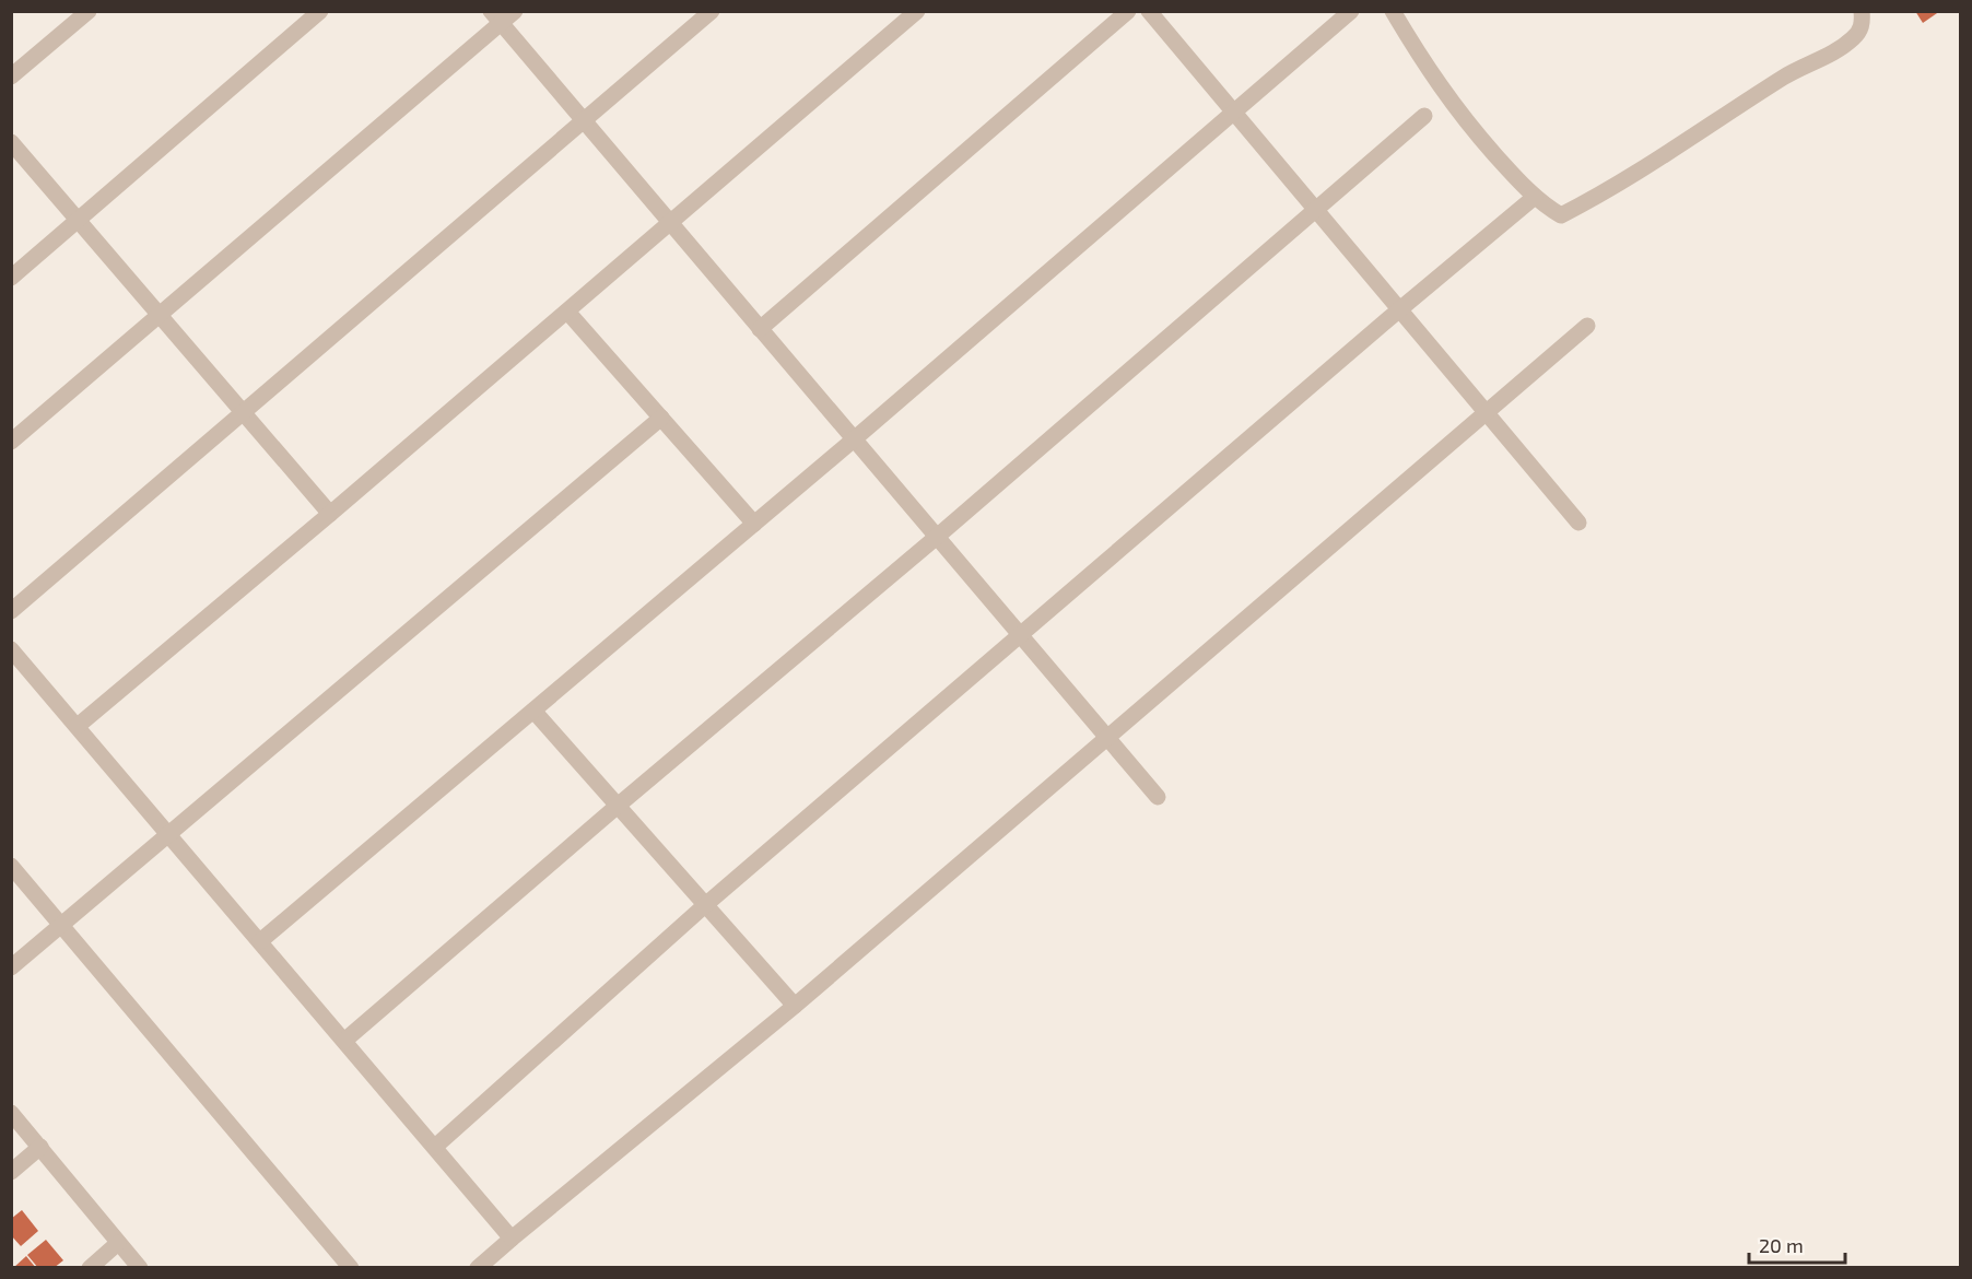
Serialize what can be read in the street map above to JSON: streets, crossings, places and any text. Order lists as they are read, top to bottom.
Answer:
{
  "scale_bar": "20 m"
}
